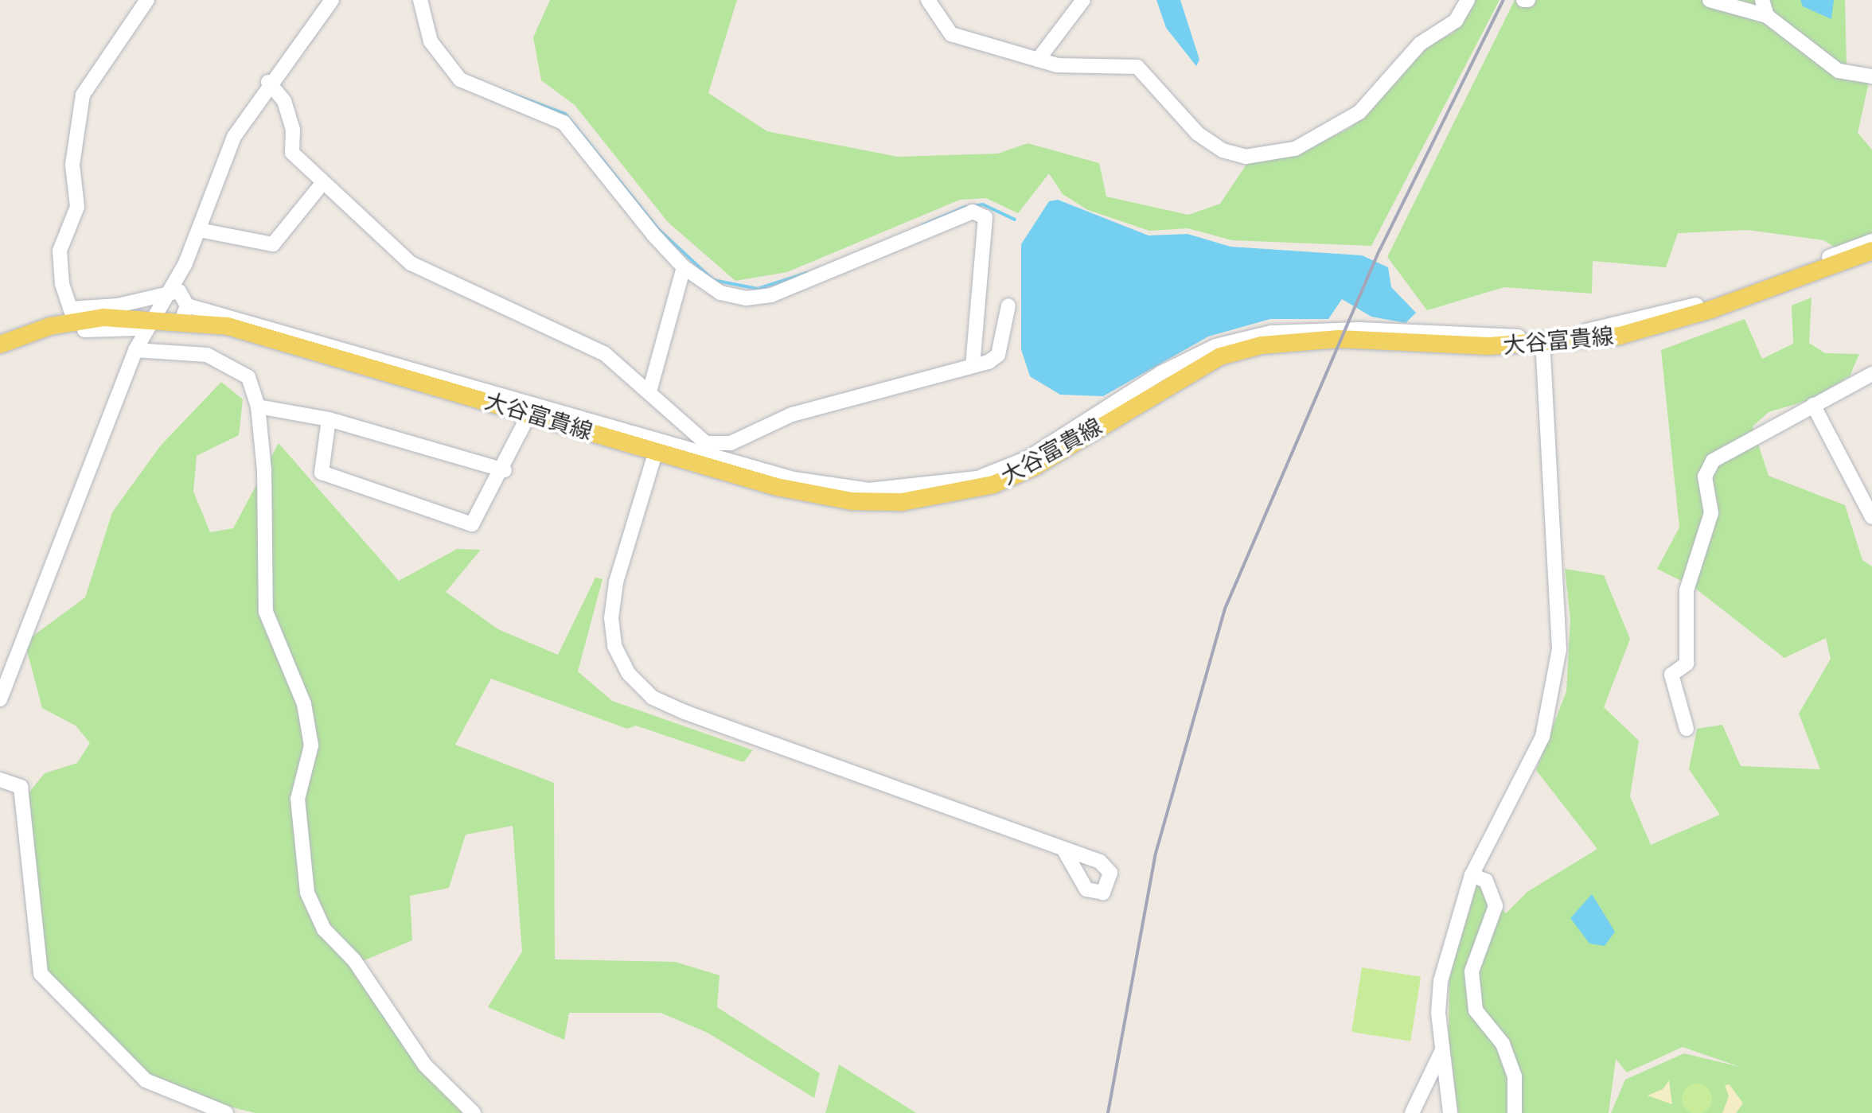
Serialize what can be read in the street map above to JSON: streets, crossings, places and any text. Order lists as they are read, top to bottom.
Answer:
{
  "streets": {
    "main road": ["大谷富貴線"]
  }
}
